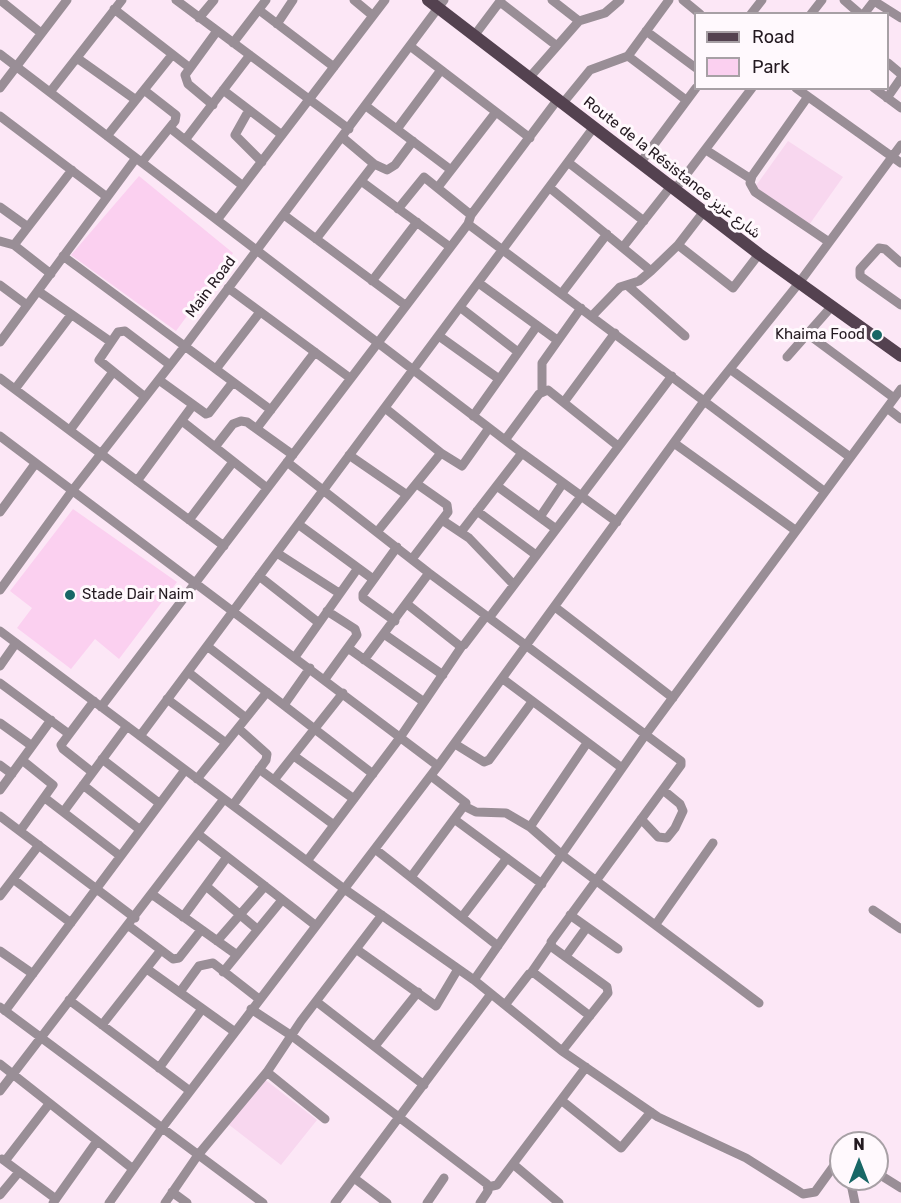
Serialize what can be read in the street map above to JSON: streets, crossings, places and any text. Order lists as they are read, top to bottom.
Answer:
{
  "streets": {
    "main road": ["Route de la Résistance شارع عزيز"],
    "street": ["Main Road"]
  },
  "crossings": [
    ["Route de la Résistance شارع عزيز", "Main Road"]
  ],
  "places": ["Khaima Food", "Stade Dair Naim"],
  "legend": ["Road", "Park"],
  "north": "top"
}
